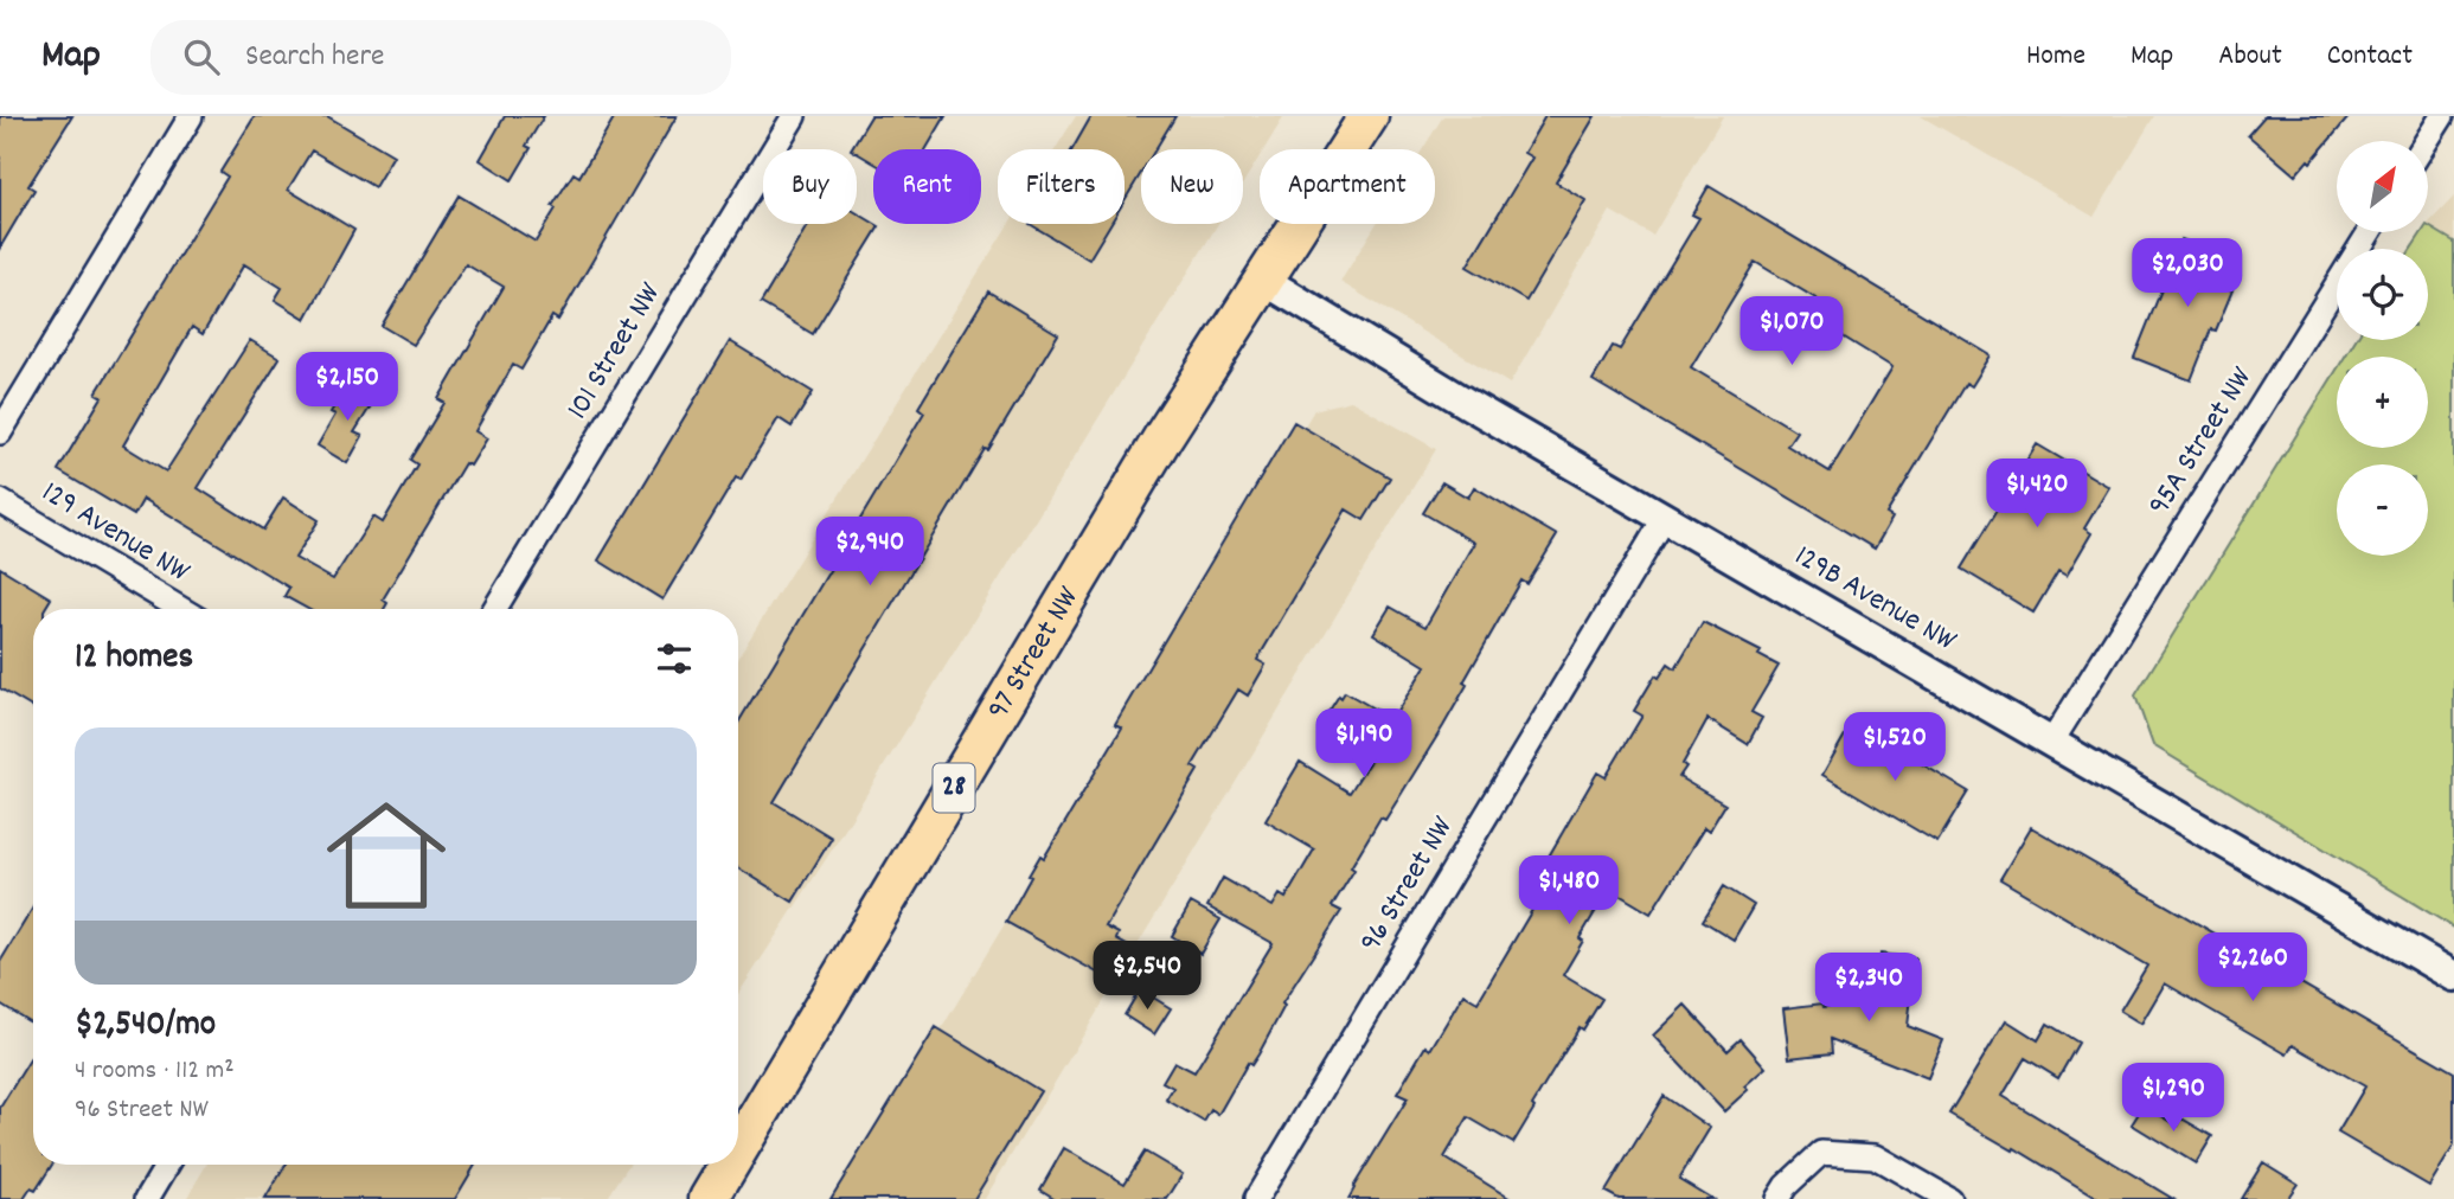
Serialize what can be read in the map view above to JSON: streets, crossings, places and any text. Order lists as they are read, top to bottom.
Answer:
{
  "streets": {
    "main road": ["97 Street NW", "28"],
    "street": [
      "101 Street NW",
      "95A Street NW",
      "129 Avenue NW",
      "129B Avenue NW",
      "96 Street NW"
    ]
  },
  "crossings": [
    ["95A Street NW", "129B Avenue NW"],
    ["129B Avenue NW", "97 Street NW"],
    ["129B Avenue NW", "96 Street NW"]
  ],
  "north": "top right",
  "page": {
    "header": "Map",
    "search": "Search here",
    "nav": [
      "Home",
      "Map",
      "About",
      "Contact"
    ],
    "map_buttons": ["+", "−"],
    "chip": [
      "Buy",
      "Rent",
      "Filters",
      "New",
      "Apartment"
    ],
    "price": [
      "$2,030",
      "$1,070",
      "$2,150",
      "$1,420",
      "$2,940",
      "$1,190",
      "$1,520",
      "$1,480",
      "$2,260",
      "$2,540",
      "$2,340",
      "$1,290"
    ],
    "heading": "12 homes",
    "list": [
      {
        "name": "$2,540/mo",
        "note": "4 rooms · 112 m² · 96 Street NW"
      }
    ]
  }
}
